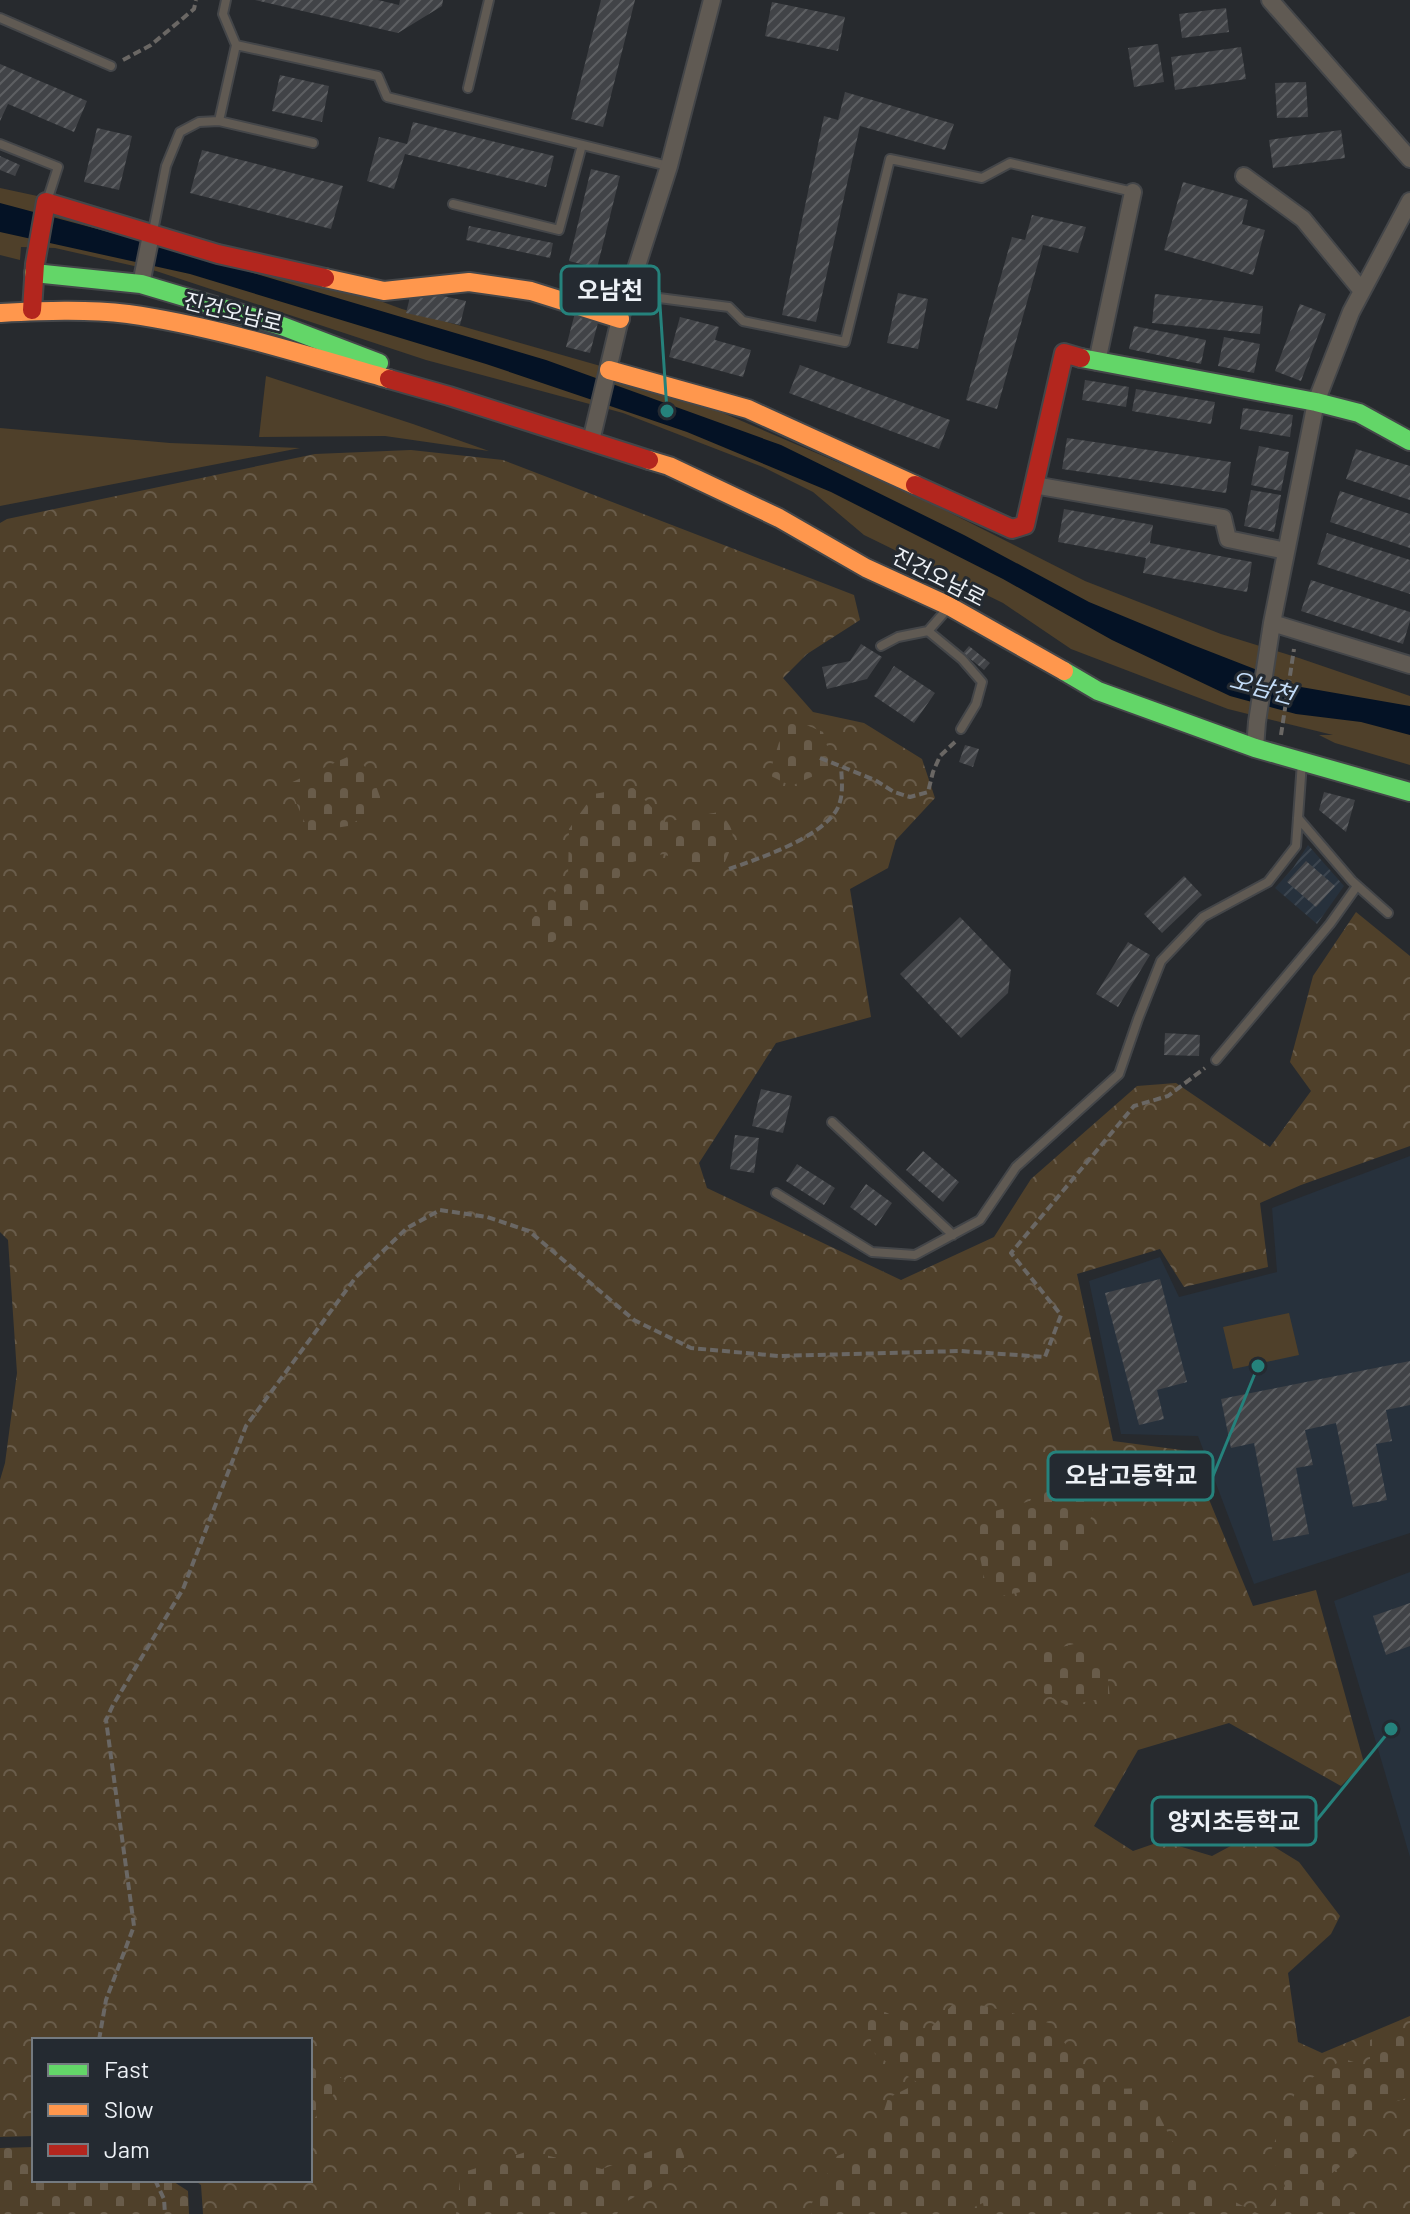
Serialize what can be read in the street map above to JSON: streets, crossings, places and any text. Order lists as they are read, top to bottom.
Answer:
{
  "streets": {
    "main road": ["진건오남로"]
  },
  "water": ["오남천"],
  "places": ["오남천", "오남고등학교", "양지초등학교"],
  "legend": ["Fast", "Slow", "Jam"]
}
